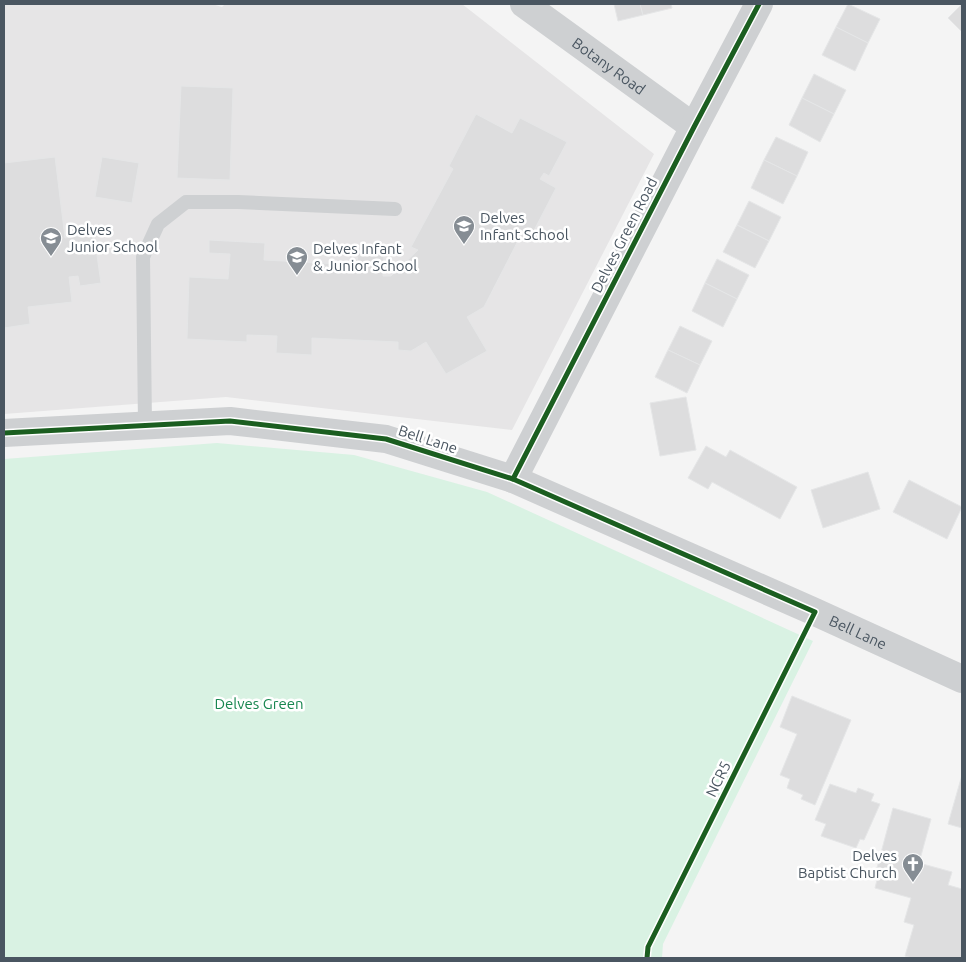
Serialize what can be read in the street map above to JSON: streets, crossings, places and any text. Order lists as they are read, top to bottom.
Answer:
{
  "streets": {
    "street": ["Botany Road", "Delves Green Road", "Bell Lane"],
    "cycle path": ["NCR5"]
  },
  "crossings": [
    ["Botany Road", "Delves Green Road"],
    ["Delves Green Road", "Bell Lane"]
  ],
  "parks": ["Delves Green"],
  "places": {
    "school or university": ["Delves Infant School", "Delves Junior School", "Delves Infant & Junior School"],
    "church": ["Delves Baptist Church"]
  }
}
